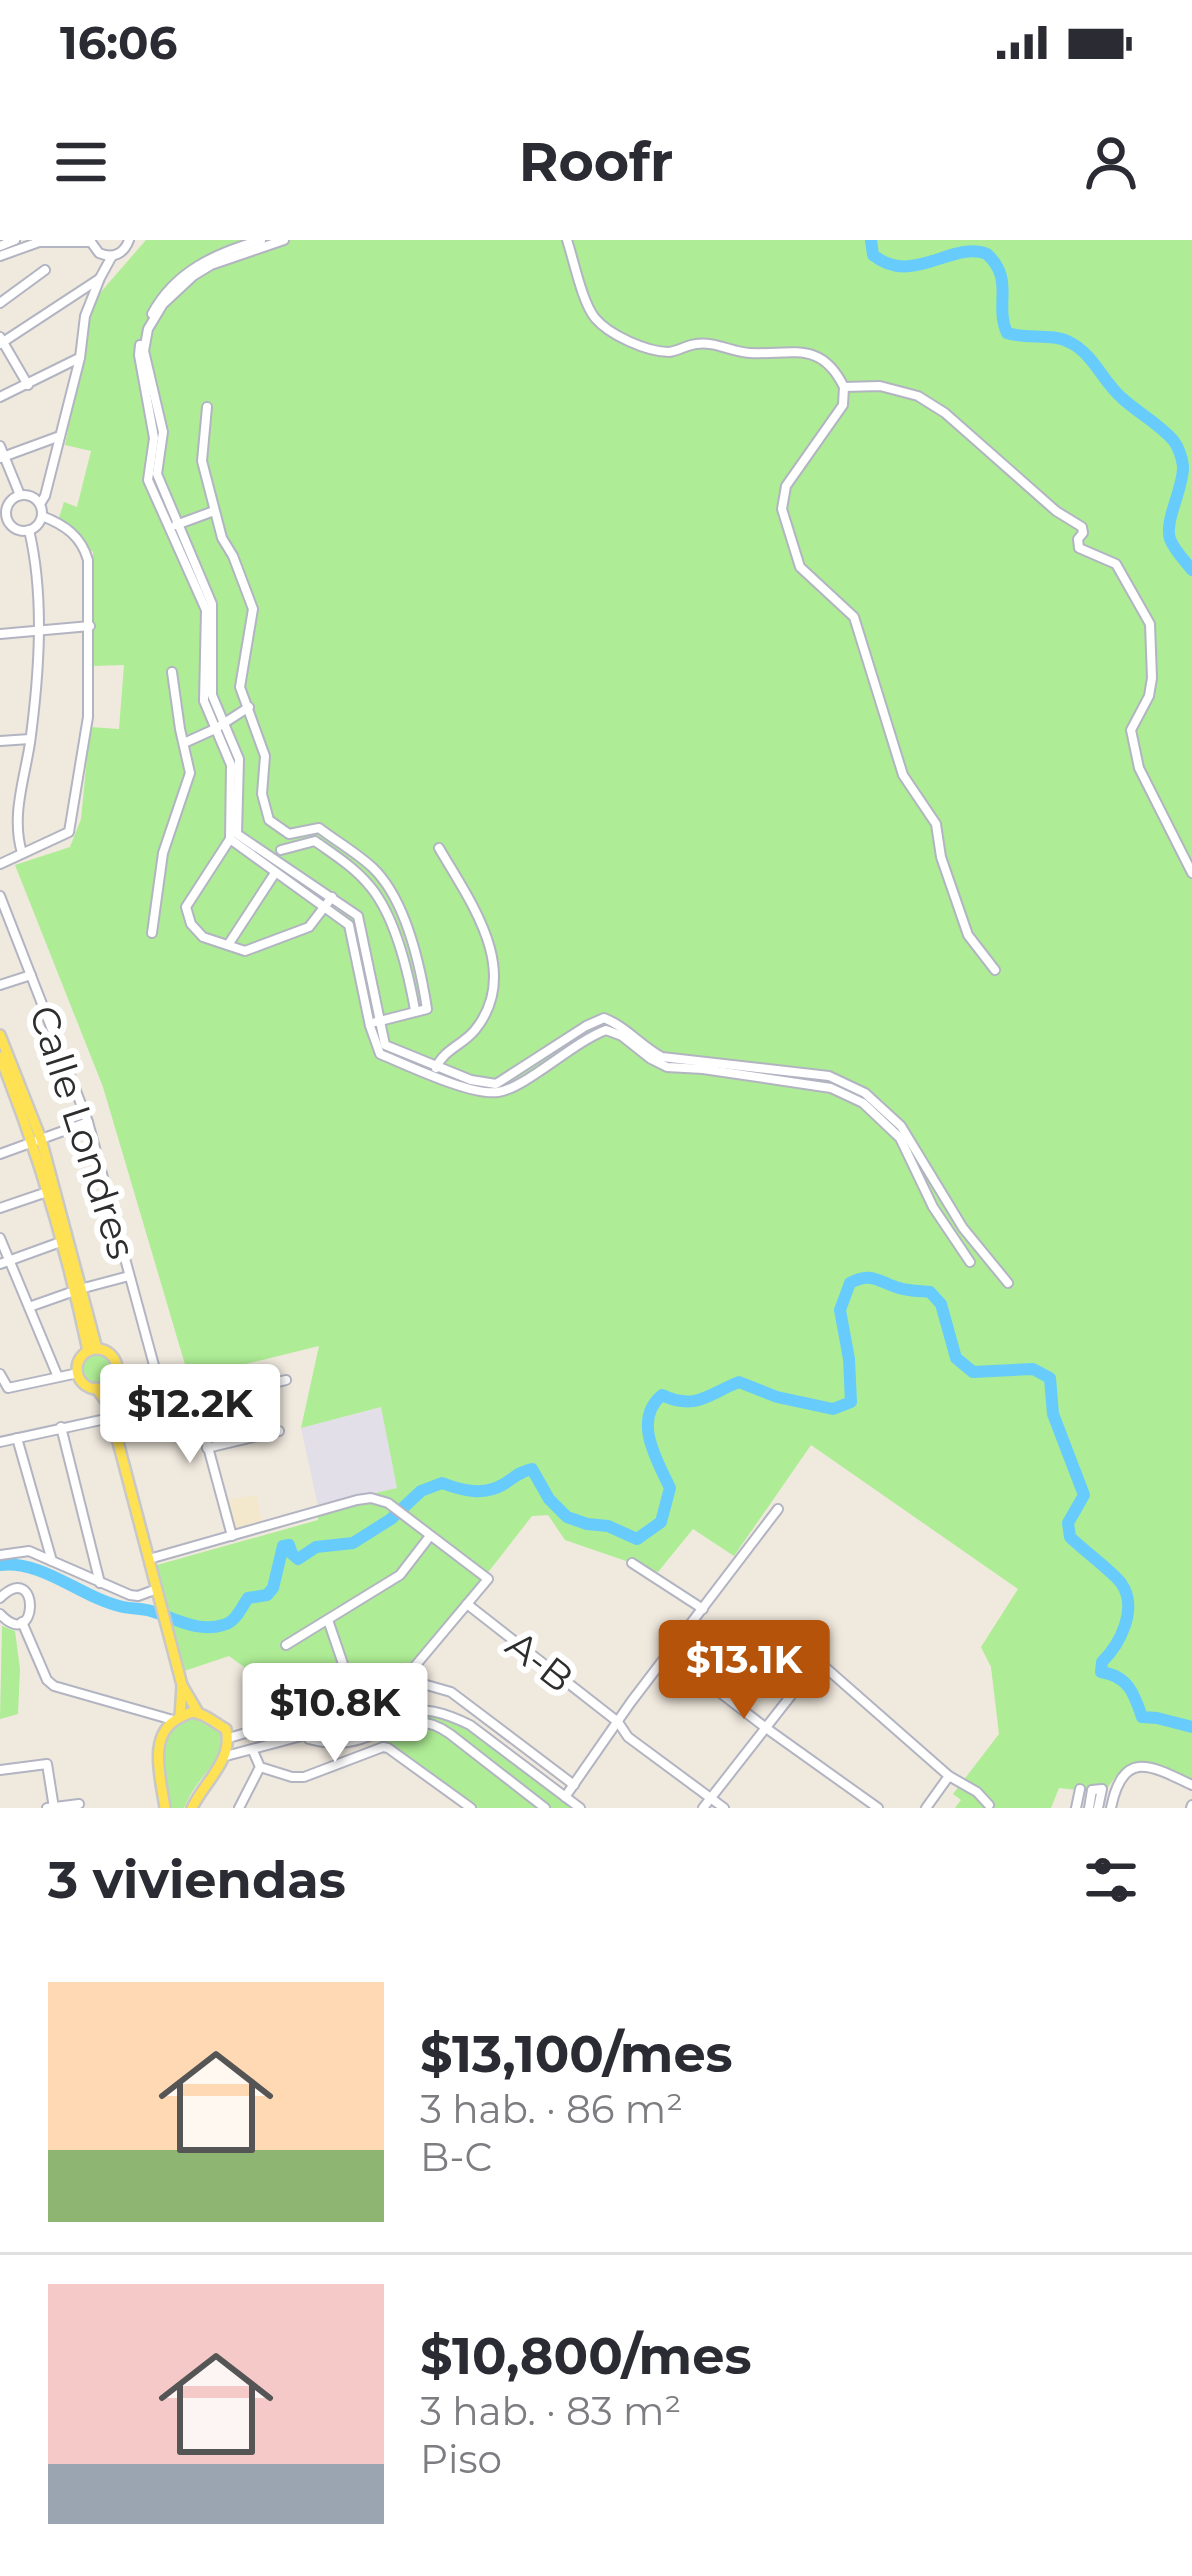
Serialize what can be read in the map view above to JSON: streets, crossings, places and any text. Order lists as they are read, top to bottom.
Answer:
{
  "streets": {
    "street": ["Calle Londres", "A-B"]
  },
  "page": {
    "status": "16:06",
    "header": "Roofr",
    "price": ["$12.2K", "$13.1K", "$10.8K"],
    "heading": "3 viviendas",
    "list": [
      {
        "name": "$13,100/mes",
        "note": "3 hab. · 86 m² · B-C"
      },
      {
        "name": "$10,800/mes",
        "note": "3 hab. · 83 m² · Piso"
      }
    ]
  }
}
